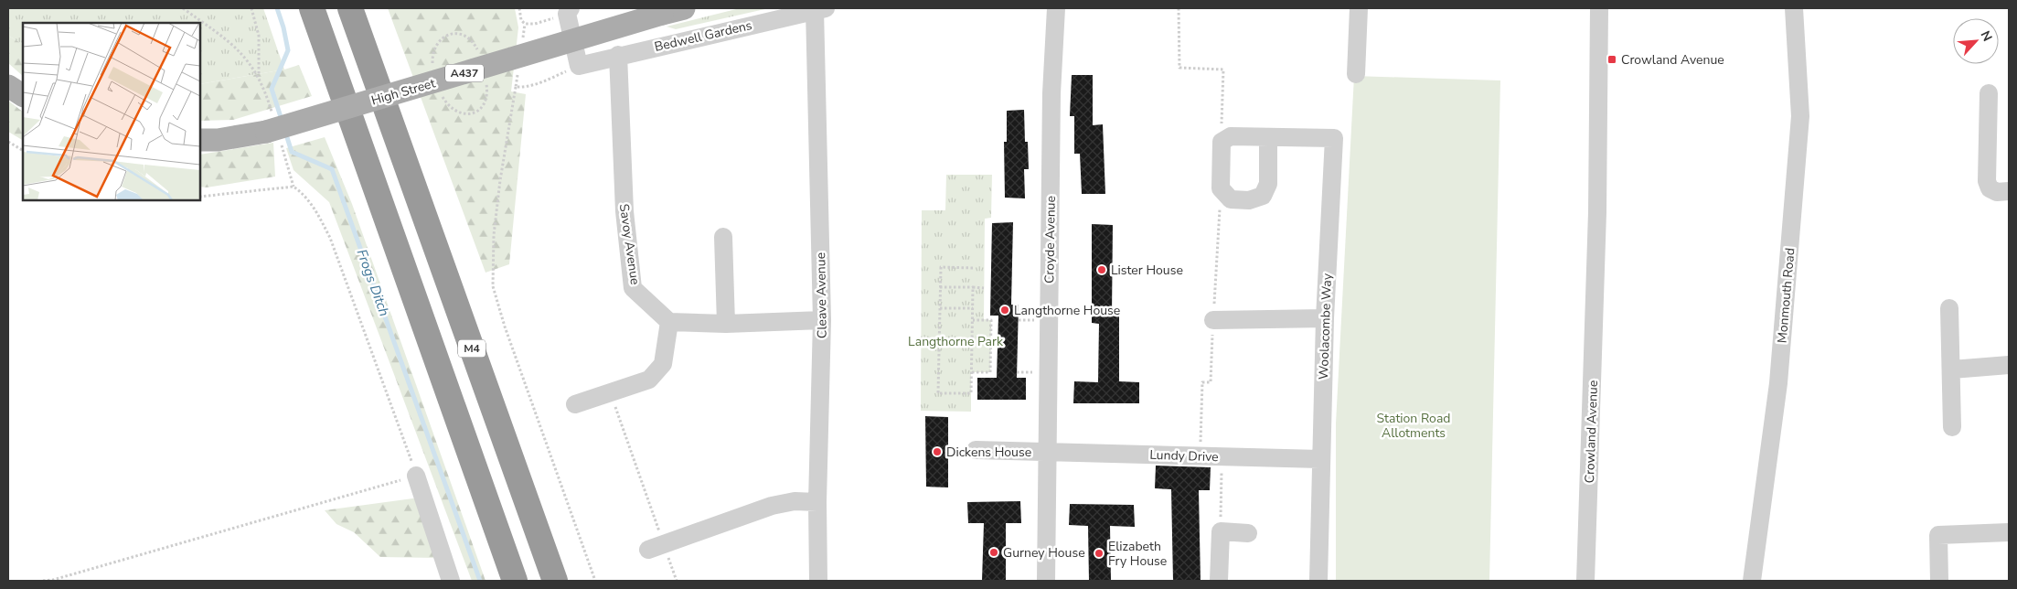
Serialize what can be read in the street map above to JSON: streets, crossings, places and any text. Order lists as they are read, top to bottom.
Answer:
{
  "streets": {
    "highway": ["M4"],
    "main road": ["A437", "High Street"],
    "street": [
      "Bedwell Gardens",
      "Croyde Avenue",
      "Savoy Avenue",
      "Cleave Avenue",
      "Monmouth Road",
      "Woolacombe Way",
      "Crowland Avenue",
      "Lundy Drive"
    ]
  },
  "crossings": [
    ["Bedwell Gardens", "Savoy Avenue"],
    ["Bedwell Gardens", "Cleave Avenue"],
    ["Croyde Avenue", "Lundy Drive"],
    ["Woolacombe Way", "Lundy Drive"]
  ],
  "water": ["Frogs Ditch"],
  "parks": ["Langthorne Park", "Station Road Allotments"],
  "places": {
    "transit": ["Crowland Avenue"],
    "other": [
      "Lister House",
      "Langthorne House",
      "Dickens House",
      "Gurney House",
      "Elizabeth Fry House"
    ]
  },
  "north": "top right"
}
